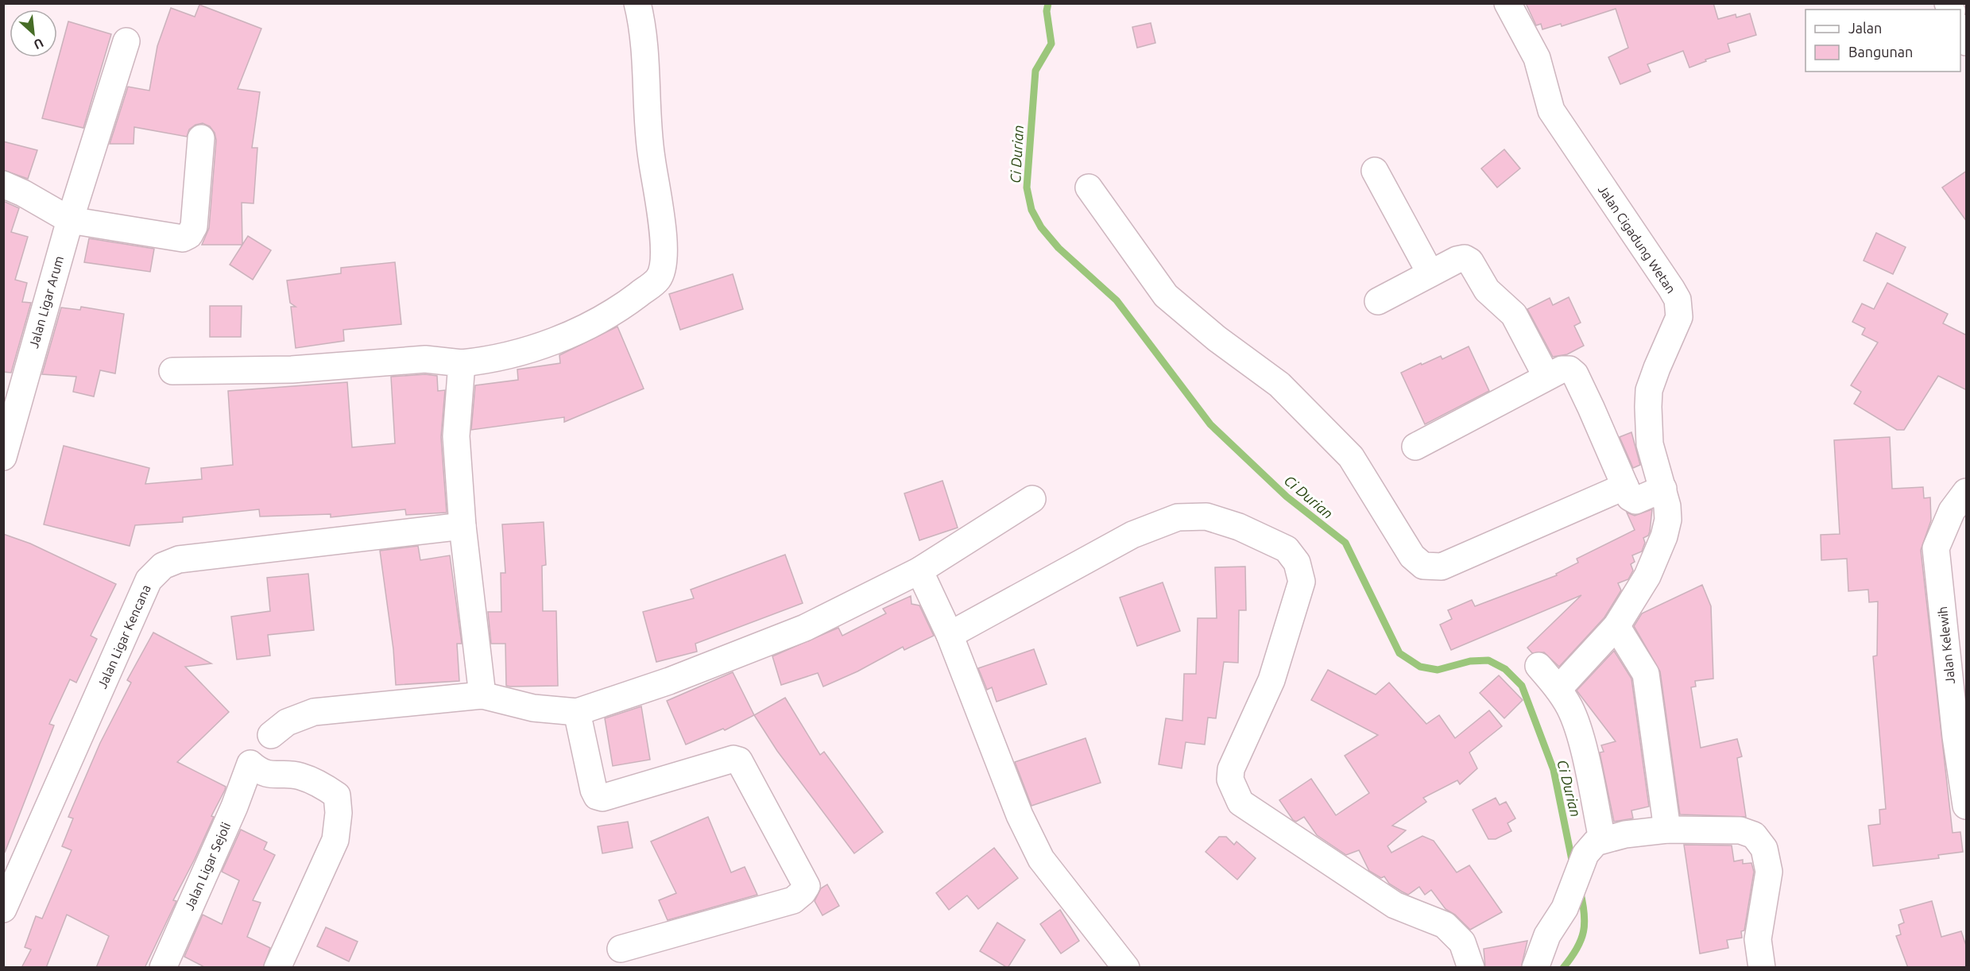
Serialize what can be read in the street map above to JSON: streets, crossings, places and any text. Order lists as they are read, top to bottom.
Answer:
{
  "streets": {
    "street": [
      "Jalan Cigadung Wetan",
      "Jalan Ligar Arum",
      "Jalan Ligar Kencana",
      "Jalan Kelewih",
      "Jalan Ligar Sejoli"
    ]
  },
  "water": ["Ci Durian"],
  "legend": ["Jalan", "Bangunan"],
  "north": "bottom right"
}
